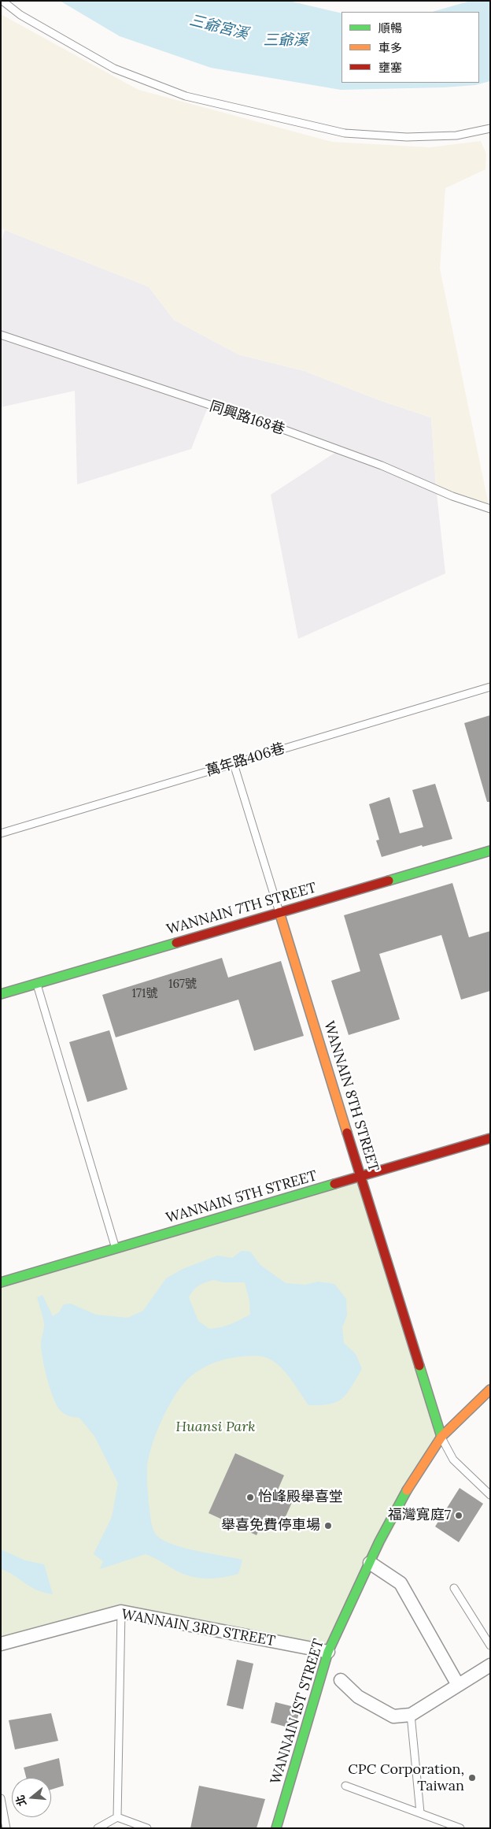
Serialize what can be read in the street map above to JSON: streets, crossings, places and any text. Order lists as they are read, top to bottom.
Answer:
{
  "streets": {
    "street": [
      "WANNAIN 7TH STREET",
      "WANNAIN 8TH STREET",
      "WANNAIN 5TH STREET",
      "WANNAIN 3RD STREET",
      "WANNAIN 1ST STREET"
    ],
    "lane": ["同興路168巷", "萬年路406巷"]
  },
  "crossings": [
    ["萬年路406巷", "WANNAIN 8TH STREET"],
    ["WANNAIN 7TH STREET", "WANNAIN 8TH STREET"],
    ["WANNAIN 8TH STREET", "WANNAIN 5TH STREET"],
    ["WANNAIN 8TH STREET", "WANNAIN 1ST STREET"],
    ["WANNAIN 3RD STREET", "WANNAIN 1ST STREET"]
  ],
  "water": ["三爺宮溪", "三爺溪"],
  "parks": ["Huansi Park"],
  "places": [
    "怡峰殿舉喜堂",
    "福灣寬庭7",
    "舉喜免費停車場",
    "CPC Corporation, Taiwan"
  ],
  "house_numbers": ["167號", "171號"],
  "legend": ["順暢", "車多", "壅塞"],
  "north": "left"
}
